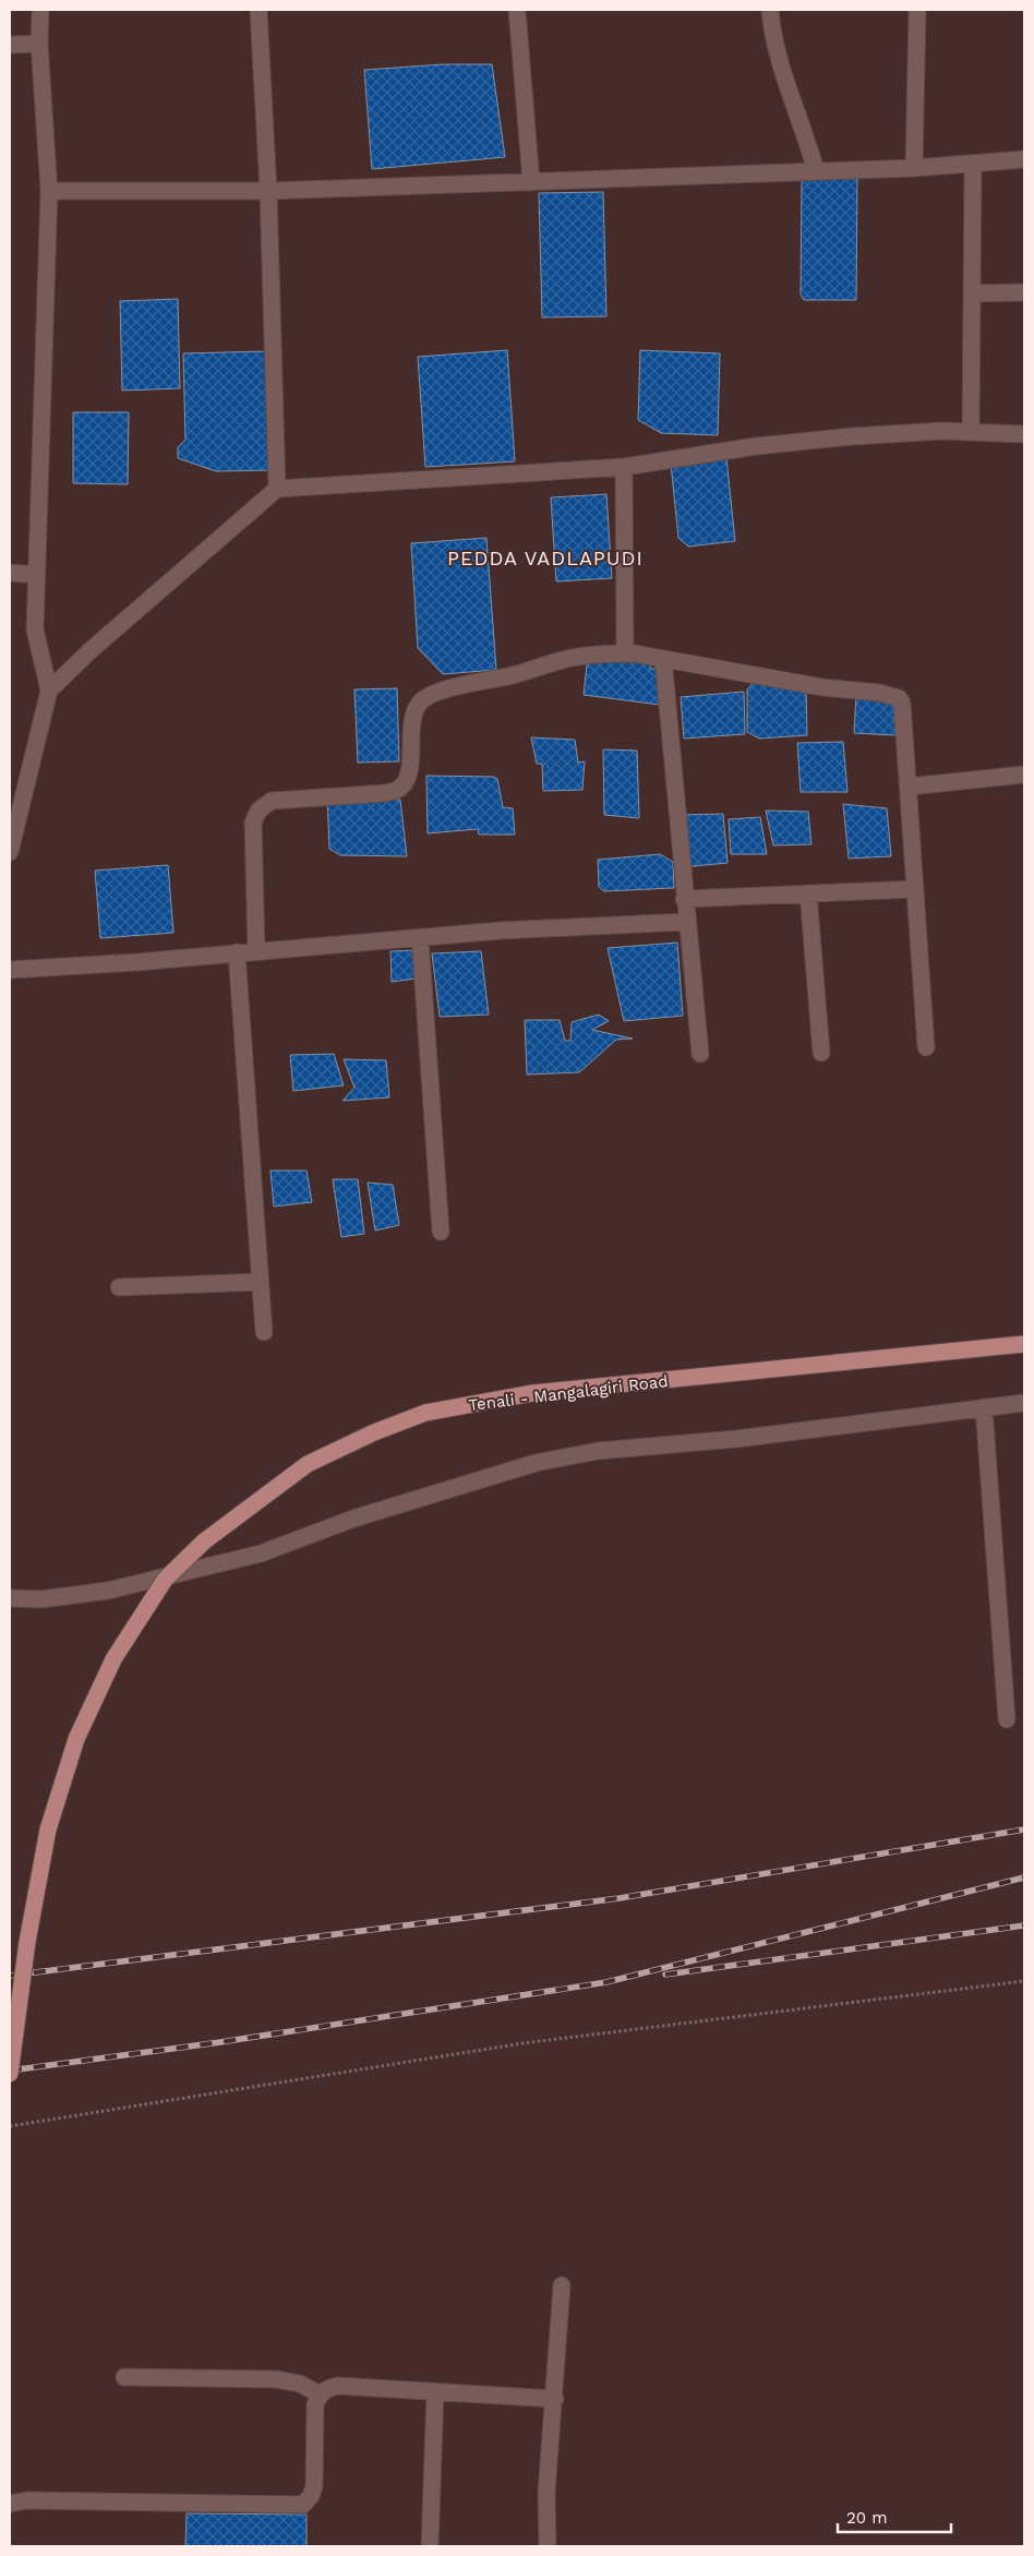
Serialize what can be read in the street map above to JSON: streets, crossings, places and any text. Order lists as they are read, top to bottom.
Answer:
{
  "streets": {
    "main road": ["Tenali - Mangalagiri Road"]
  },
  "districts": ["PEDDA VADLAPUDI"],
  "scale_bar": "20 m"
}
